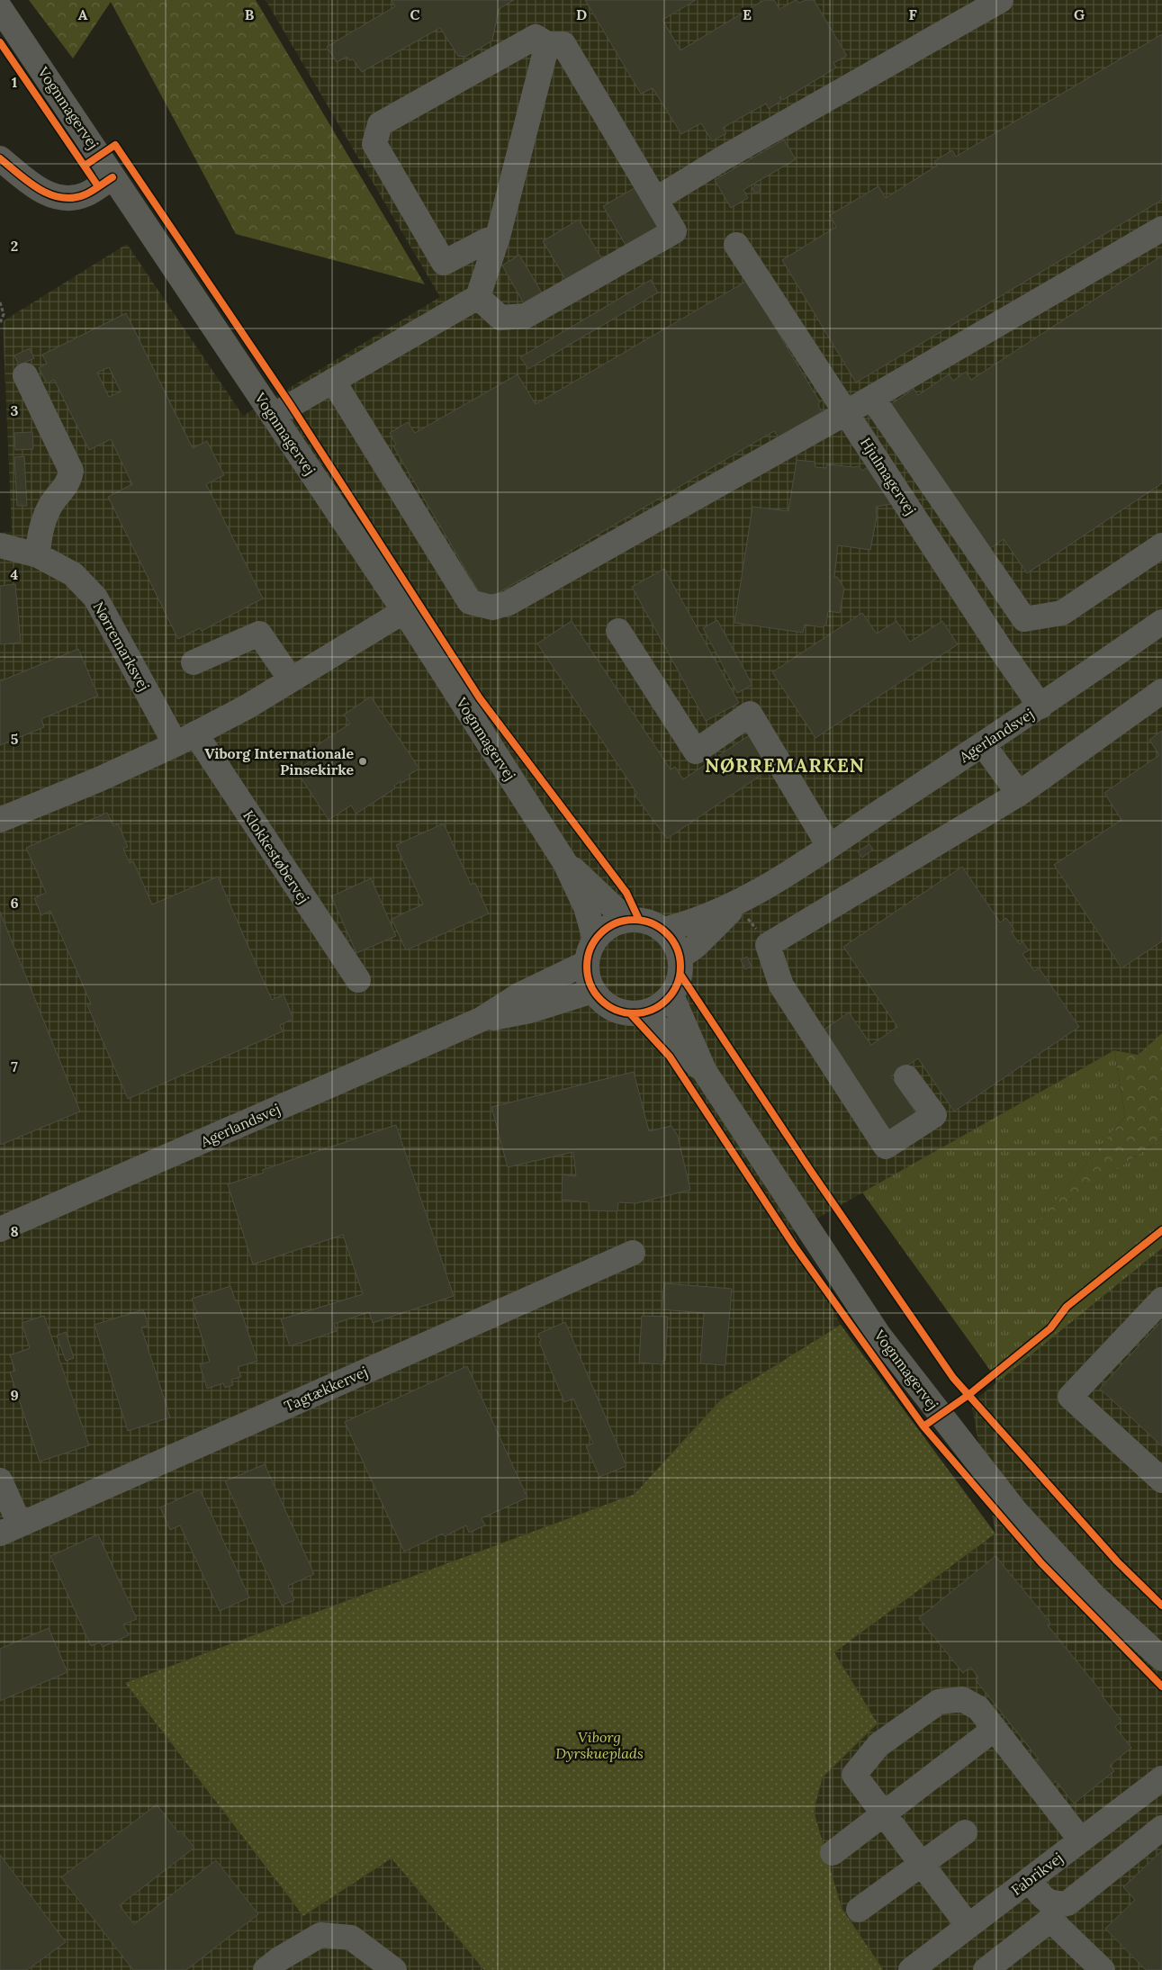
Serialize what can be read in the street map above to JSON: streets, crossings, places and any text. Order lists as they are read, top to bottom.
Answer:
{
  "streets": {
    "street": [
      "Vognmagervej",
      "Hjulmagervej",
      "Nørremarksvej",
      "Agerlandsvej",
      "Klokkestøbervej",
      "Tagtækkervej",
      "Fabrikvej"
    ]
  },
  "crossings": [
    ["Vognmagervej", "Agerlandsvej"],
    ["Hjulmagervej", "Agerlandsvej"],
    ["Nørremarksvej", "Klokkestøbervej"]
  ],
  "districts": ["NØRREMARKEN"],
  "parks": ["Viborg Dyrskueplads"],
  "places": ["Viborg Internationale Pinsekirke"],
  "grid": {
    "columns": [
      "A",
      "B",
      "C",
      "D",
      "E",
      "F",
      "G"
    ],
    "rows": [
      "1",
      "2",
      "3",
      "4",
      "5",
      "6",
      "7",
      "8",
      "9"
    ]
  }
}
